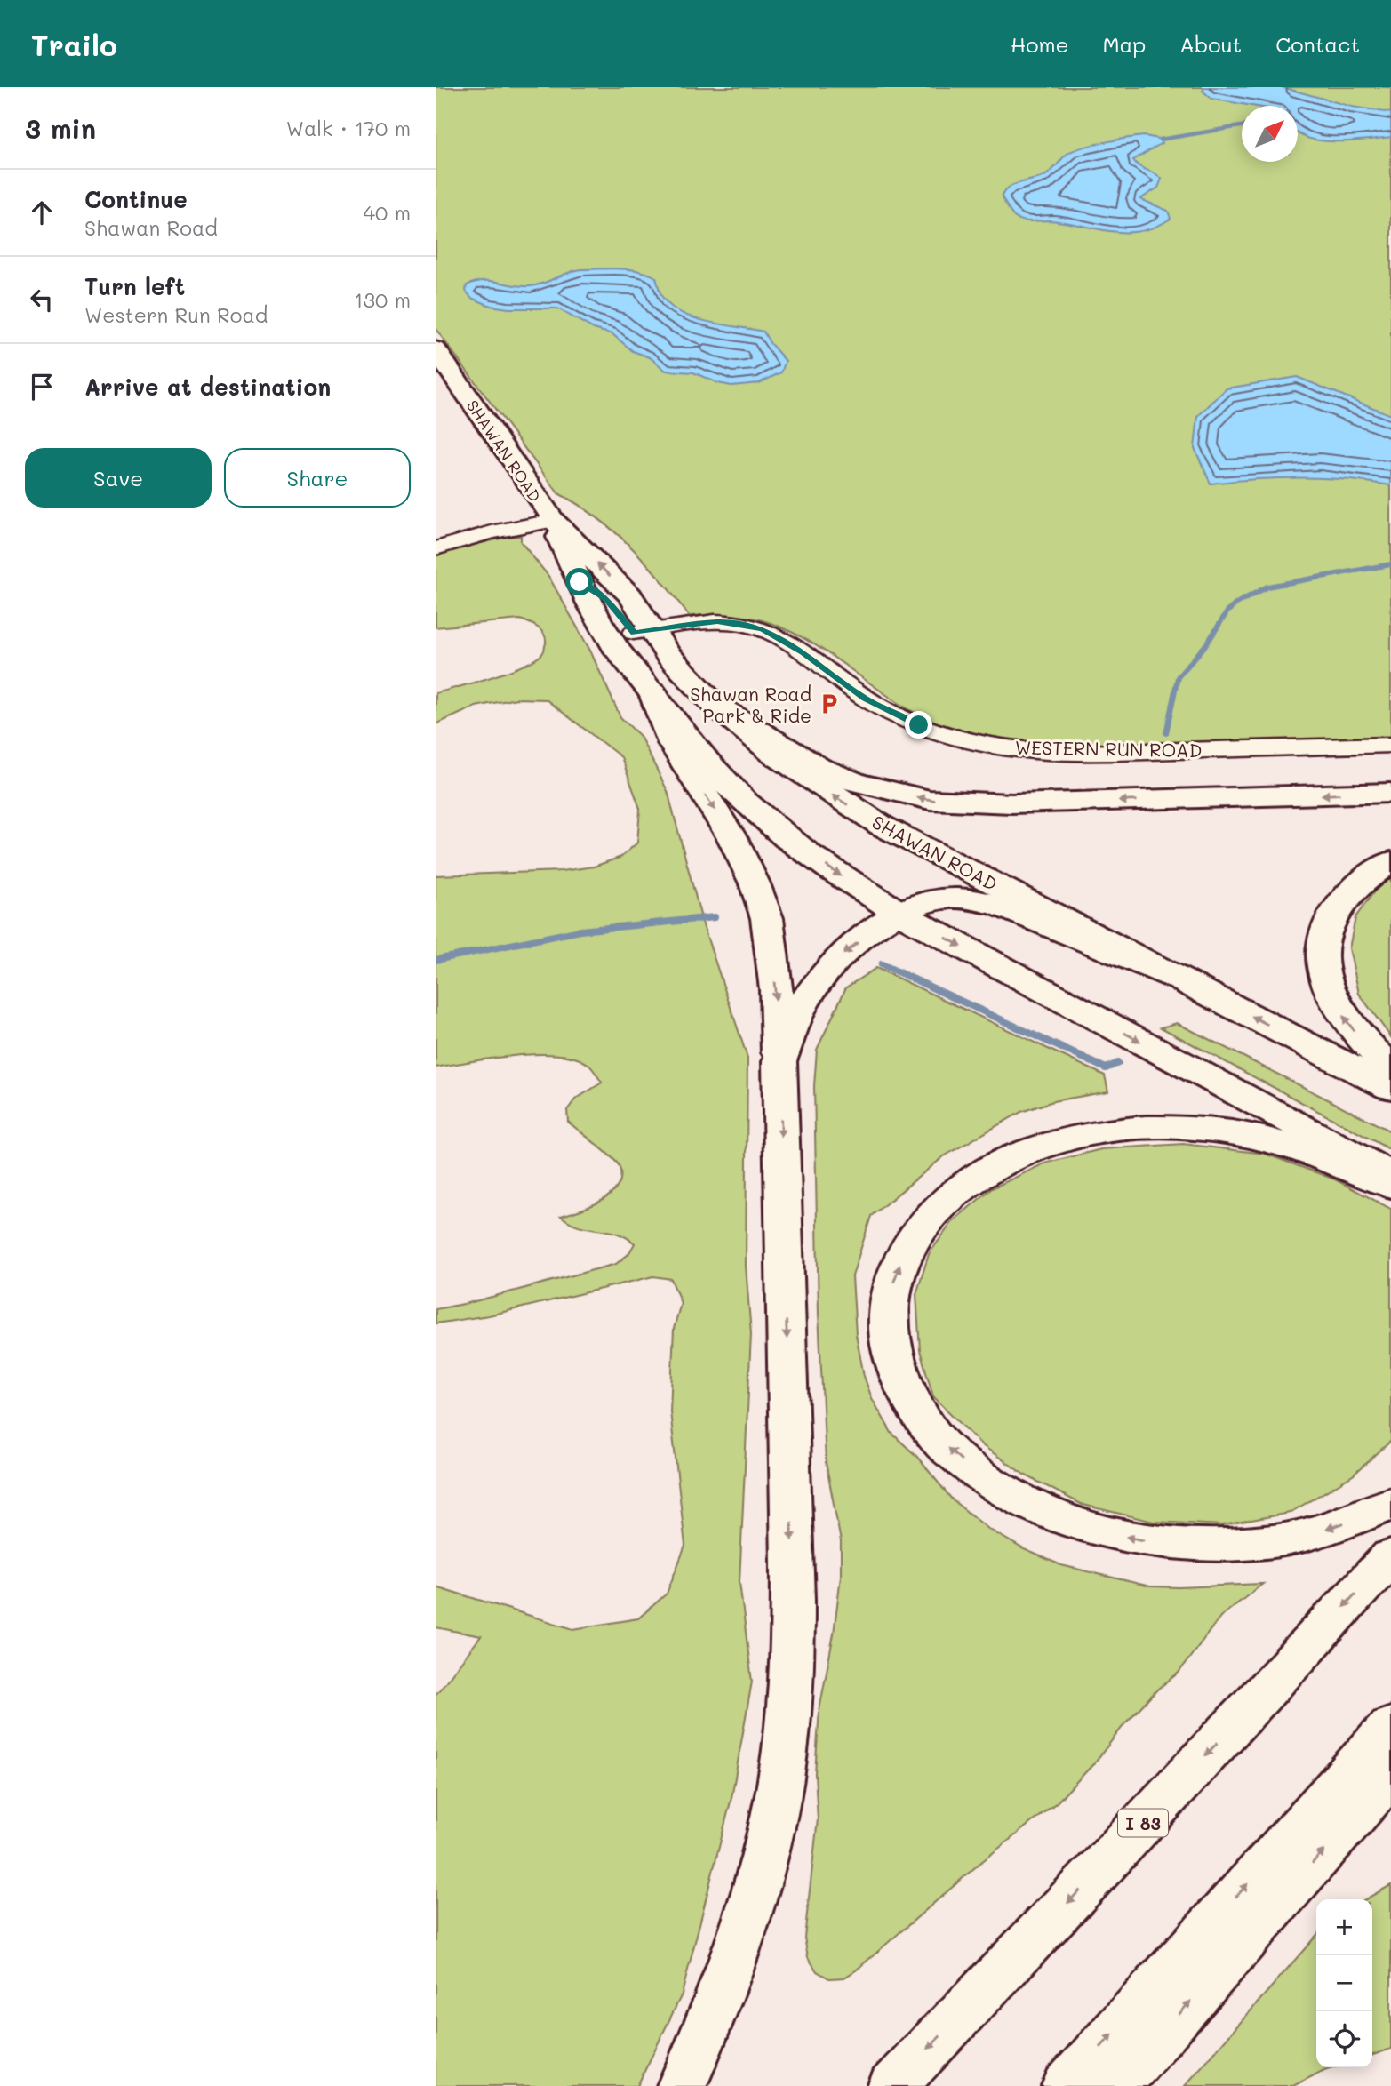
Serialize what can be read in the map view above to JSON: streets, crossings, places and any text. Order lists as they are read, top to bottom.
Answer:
{
  "streets": {
    "main road": ["SHAWAN ROAD", "I 83"],
    "street": ["WESTERN RUN ROAD"]
  },
  "crossings": [
    ["SHAWAN ROAD", "WESTERN RUN ROAD"]
  ],
  "places": {
    "parking": ["Shawan Road Park & Ride"]
  },
  "north": "top right",
  "page": {
    "header": "Trailo",
    "nav": [
      "Home",
      "Map",
      "About",
      "Contact"
    ],
    "heading": ["3 min", "Walk · 170 m"],
    "list": [
      ["Continue", "Shawan Road", "40 m"],
      ["Turn left", "Western Run Road", "130 m"],
      "Arrive at destination"
    ],
    "buttons": ["Save", "Share"],
    "map_buttons": ["+", "−"]
  }
}
